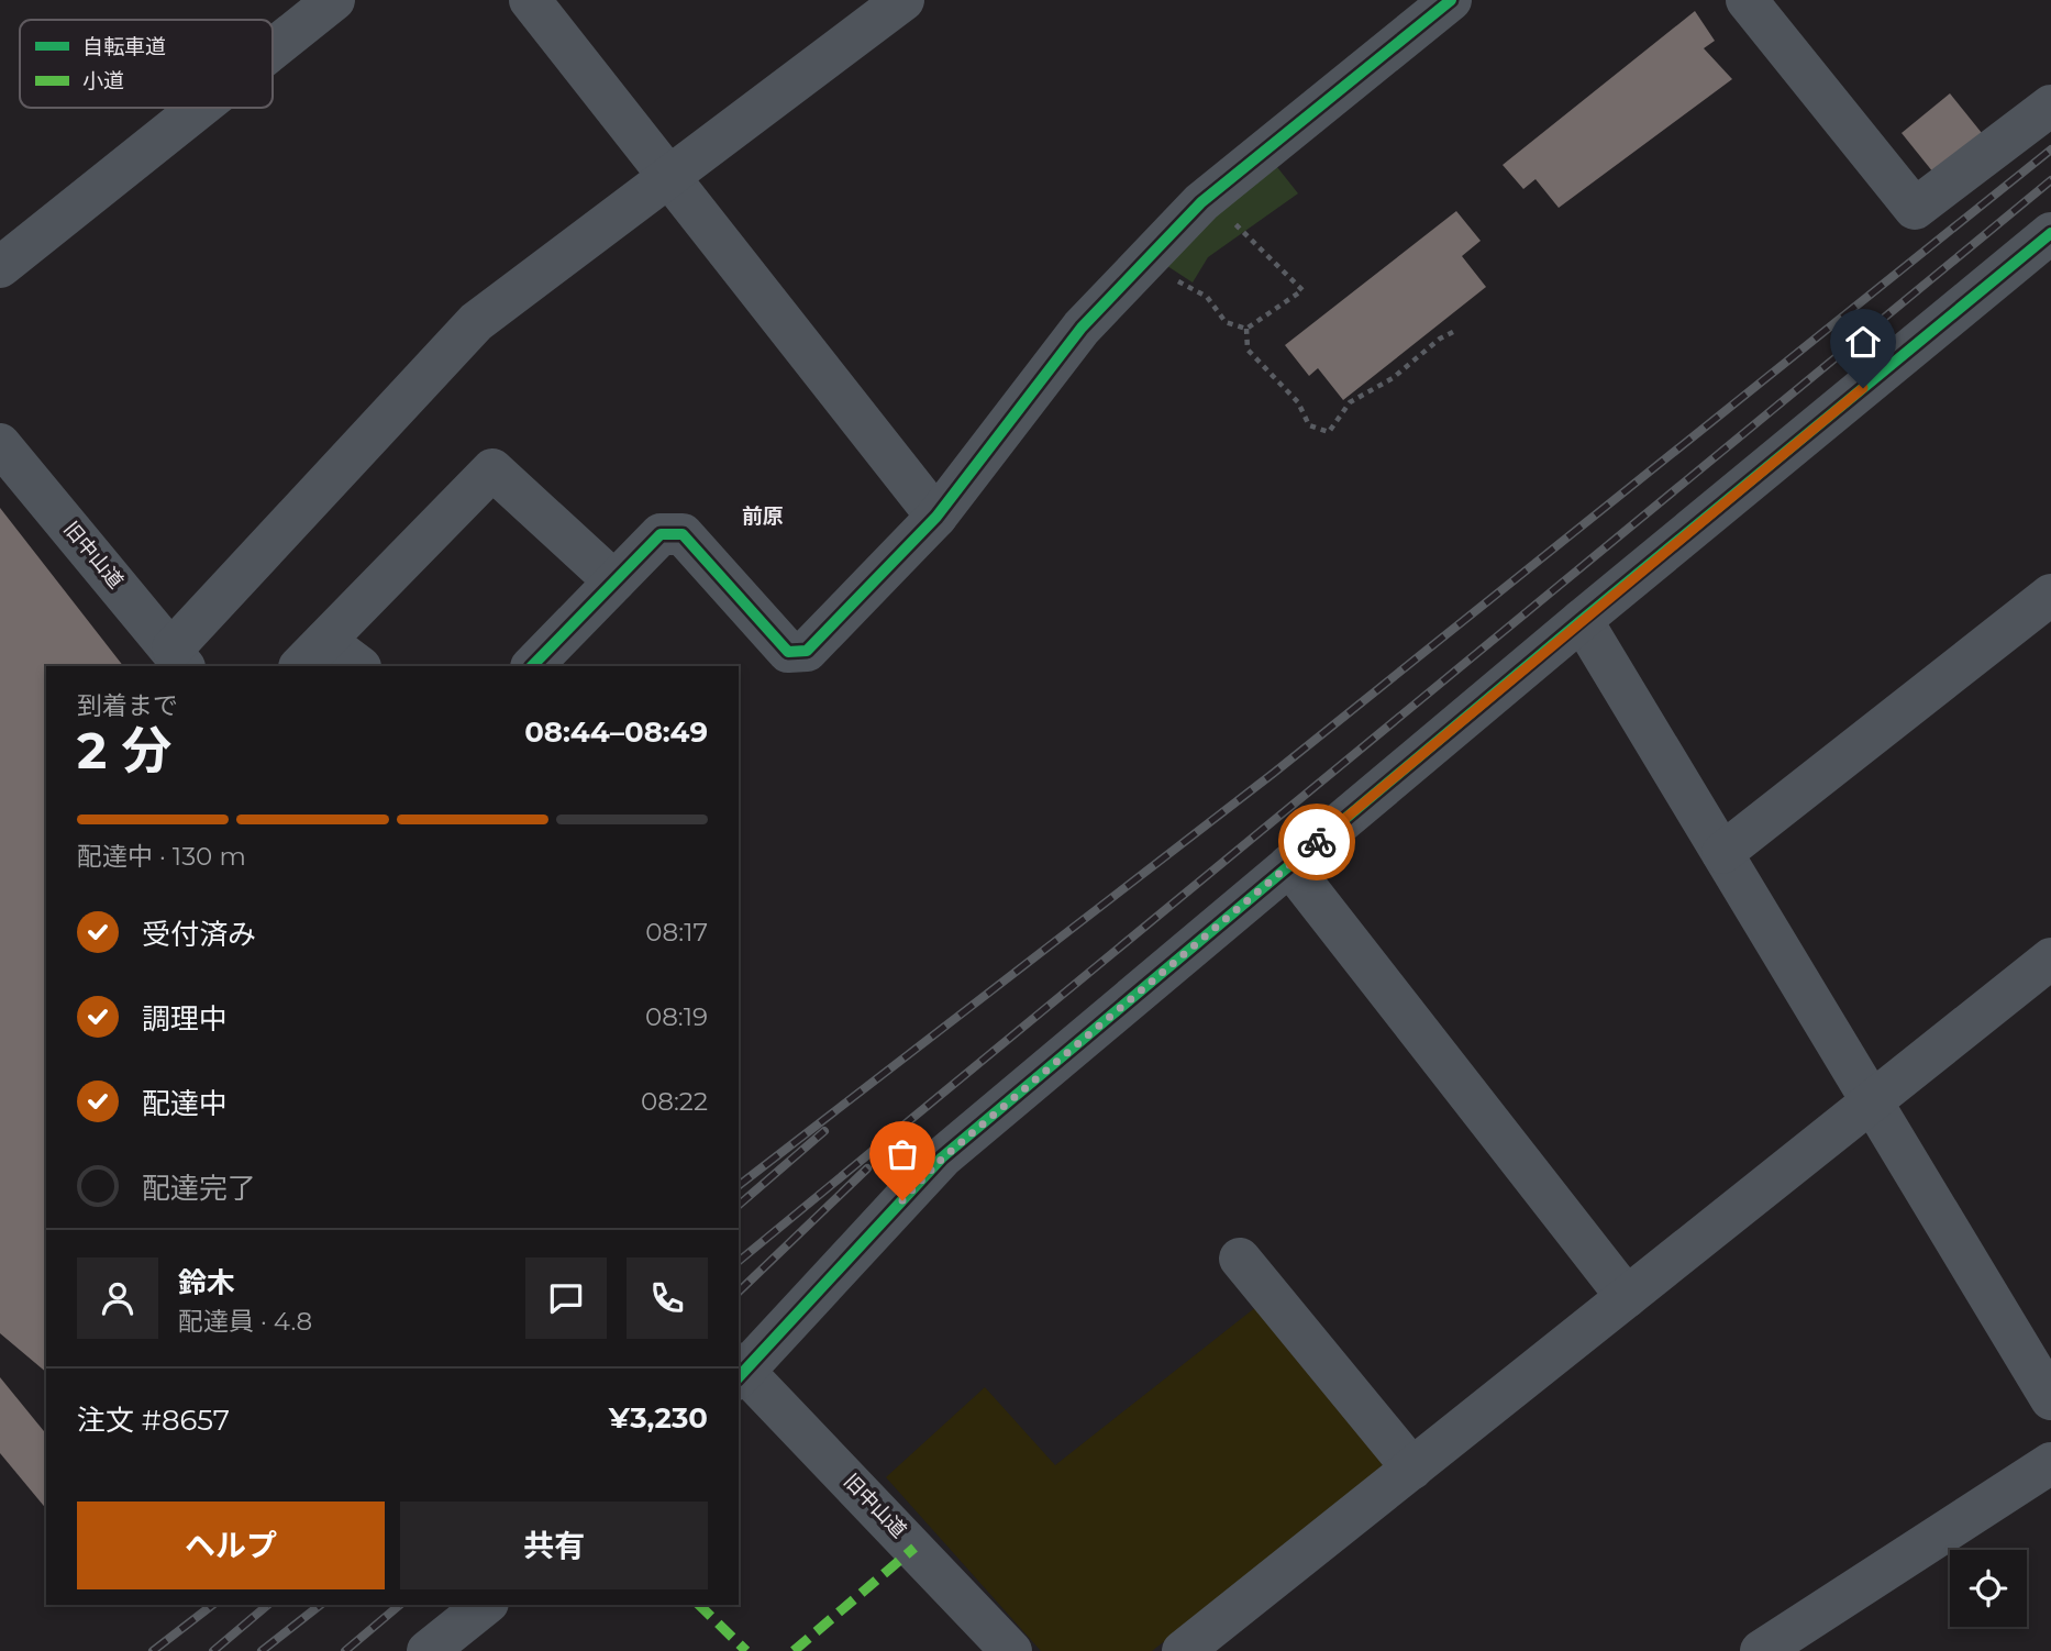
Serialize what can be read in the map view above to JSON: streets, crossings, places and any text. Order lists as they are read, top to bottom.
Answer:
{
  "streets": {
    "street": ["旧中山道"]
  },
  "districts": ["前原"],
  "legend": ["自転車道", "小道"],
  "page": {
    "heading": ["2 分", "到着まで", "08:44–08:49"],
    "panel": [
      "鈴木",
      "配達員 · 4.8",
      "注文 #8657",
      "¥3,230"
    ],
    "bar": "配達中 · 130 m",
    "list": [
      ["受付済み", "08:17"],
      ["調理中", "08:19"],
      ["配達中", "08:22"],
      "配達完了"
    ],
    "buttons": ["ヘルプ", "共有"]
  }
}
